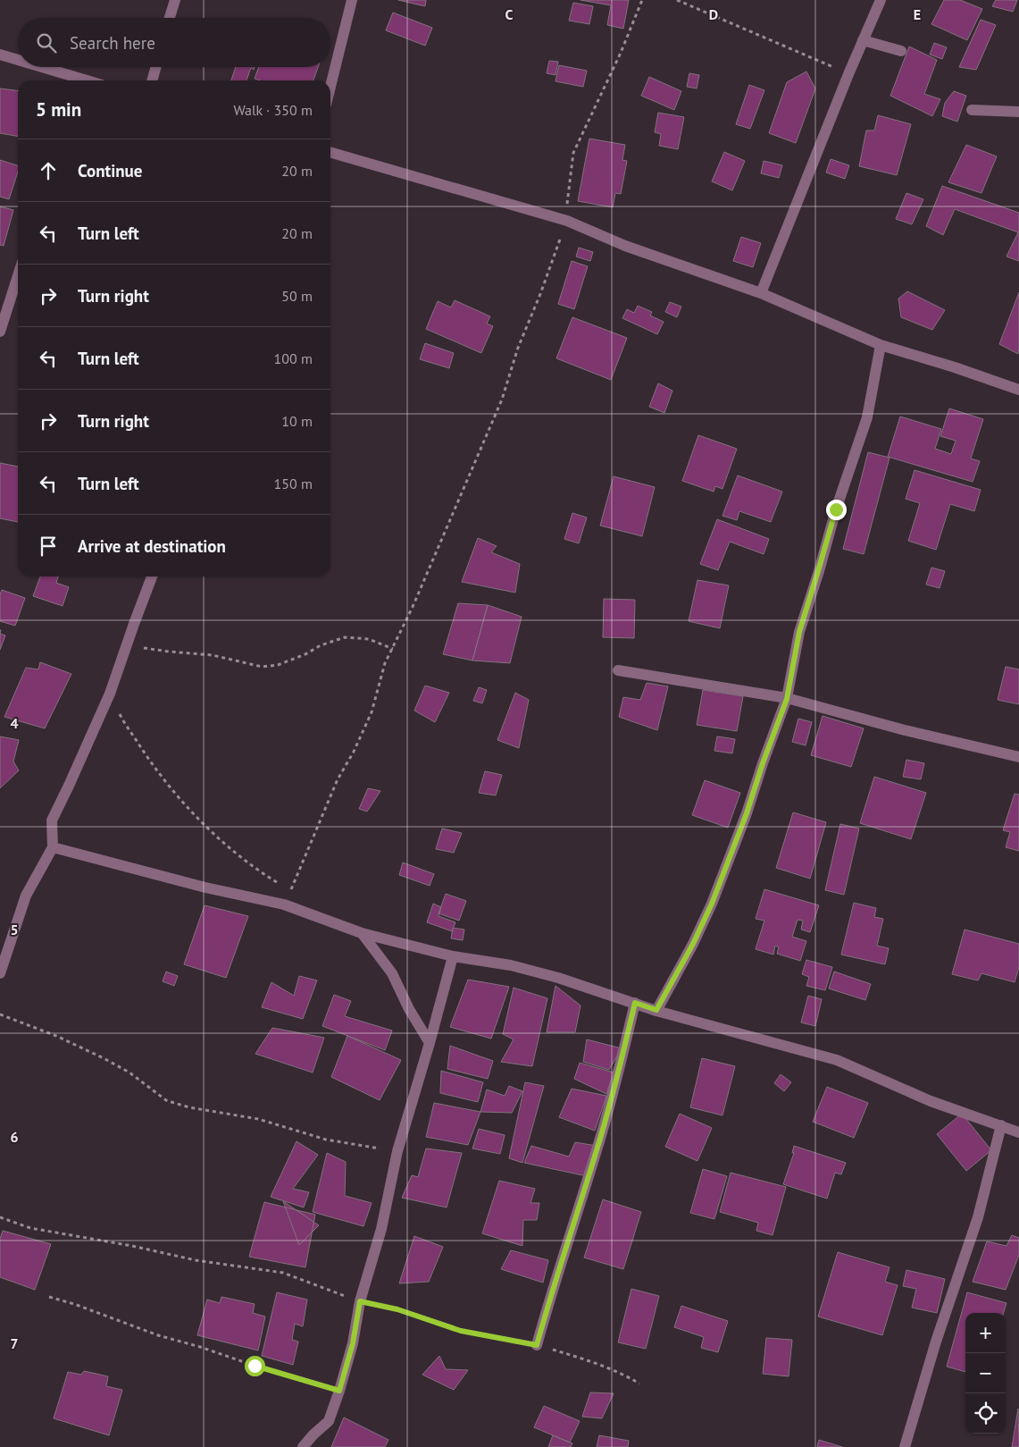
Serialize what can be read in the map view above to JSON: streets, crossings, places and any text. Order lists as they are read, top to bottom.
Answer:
{
  "page": {
    "search": "Search here",
    "heading": ["5 min", "Walk · 350 m"],
    "list": [
      ["Continue", "20 m"],
      ["Turn left", "20 m"],
      ["Turn right", "50 m"],
      ["Turn left", "100 m"],
      ["Turn right", "10 m"],
      ["Turn left", "150 m"],
      "Arrive at destination"
    ],
    "map_buttons": ["+", "−"]
  },
  "grid": {
    "columns": ["C", "D", "E"],
    "rows": [
      "4",
      "5",
      "6",
      "7"
    ]
  }
}
